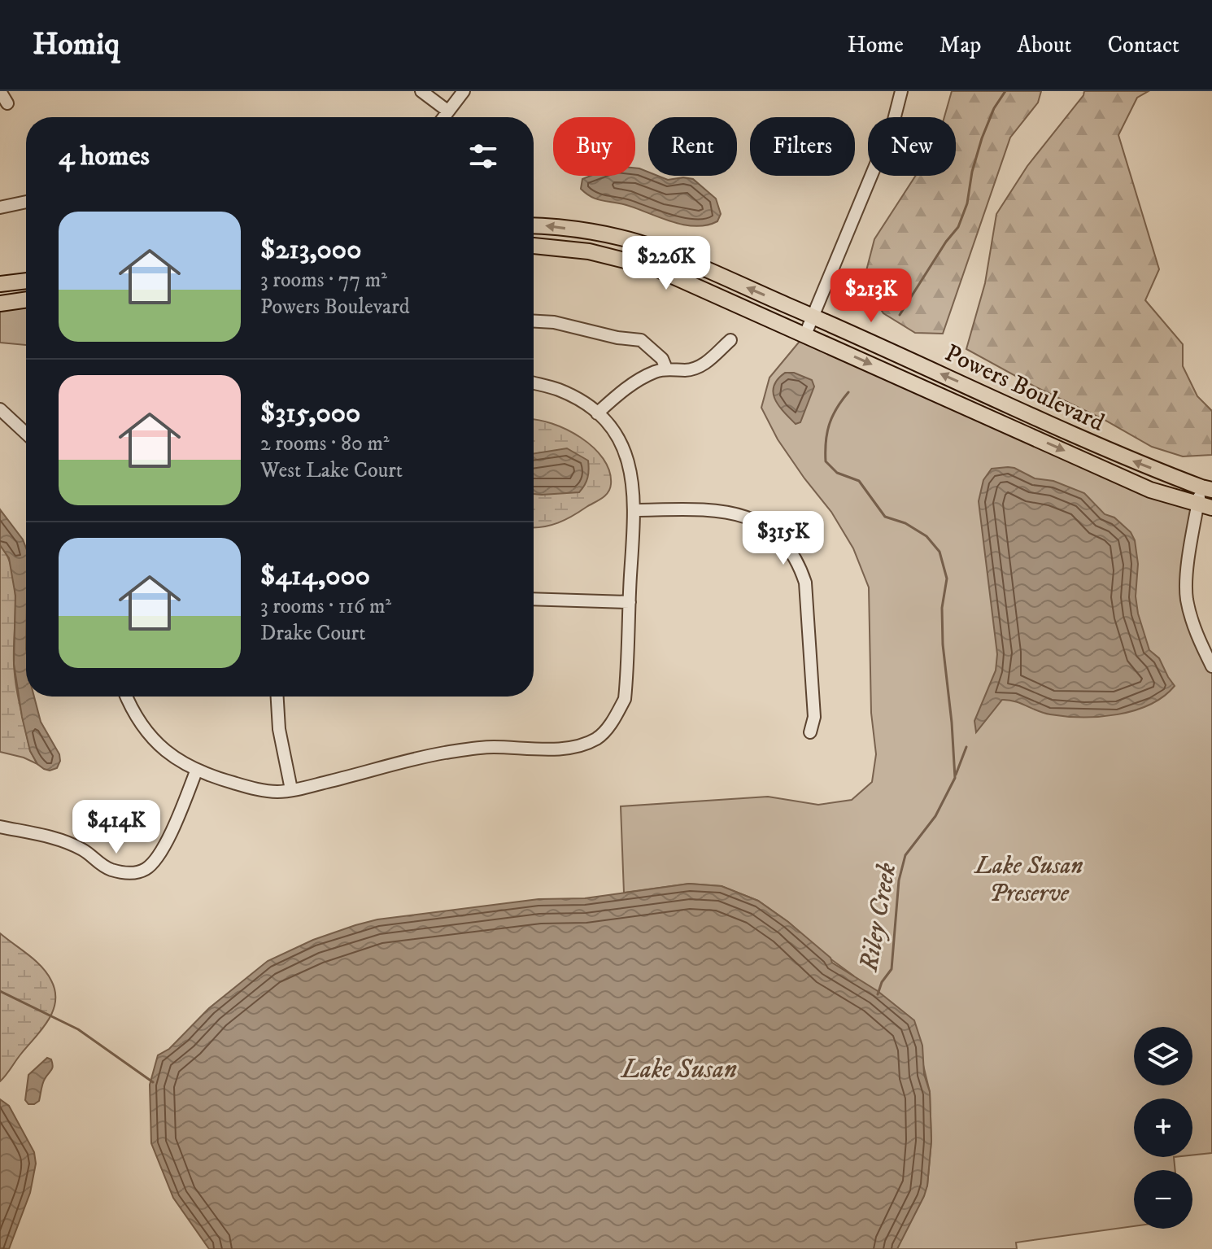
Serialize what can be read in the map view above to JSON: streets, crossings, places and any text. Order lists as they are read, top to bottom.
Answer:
{
  "streets": {
    "main road": ["Powers Boulevard"]
  },
  "water": ["Riley Creek", "Lake Susan"],
  "parks": ["Lake Susan Preserve"],
  "page": {
    "header": "Homiq",
    "nav": [
      "Home",
      "Map",
      "About",
      "Contact"
    ],
    "chip": [
      "Buy",
      "Rent",
      "Filters",
      "New"
    ],
    "heading": "4 homes",
    "list": [
      {
        "name": "$213,000",
        "note": "3 rooms · 77 m² · Powers Boulevard"
      },
      {
        "name": "$315,000",
        "note": "2 rooms · 80 m² · West Lake Court"
      },
      {
        "name": "$414,000",
        "note": "3 rooms · 116 m² · Drake Court"
      }
    ],
    "price": [
      "$226K",
      "$213K",
      "$315K",
      "$414K"
    ],
    "map_buttons": ["+", "−"]
  }
}
